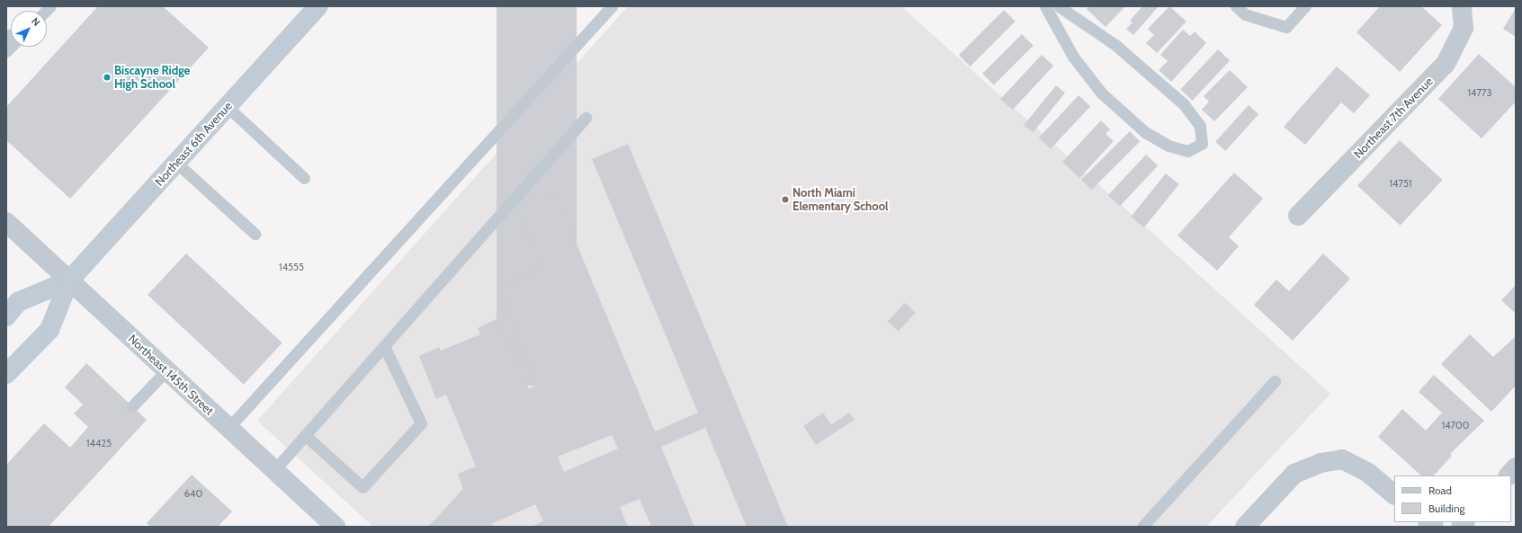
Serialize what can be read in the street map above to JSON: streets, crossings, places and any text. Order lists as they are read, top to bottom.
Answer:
{
  "streets": {
    "main road": ["Northeast 6th Avenue"],
    "street": ["Northeast 7th Avenue", "Northeast 145th Street"]
  },
  "crossings": [
    ["Northeast 6th Avenue", "Northeast 145th Street"]
  ],
  "places": ["Biscayne Ridge High School", "North Miami Elementary School"],
  "house_numbers": [
    "14773",
    "14751",
    "14555",
    "14700",
    "14425",
    "640"
  ],
  "legend": ["Road", "Building"],
  "north": "top right"
}
